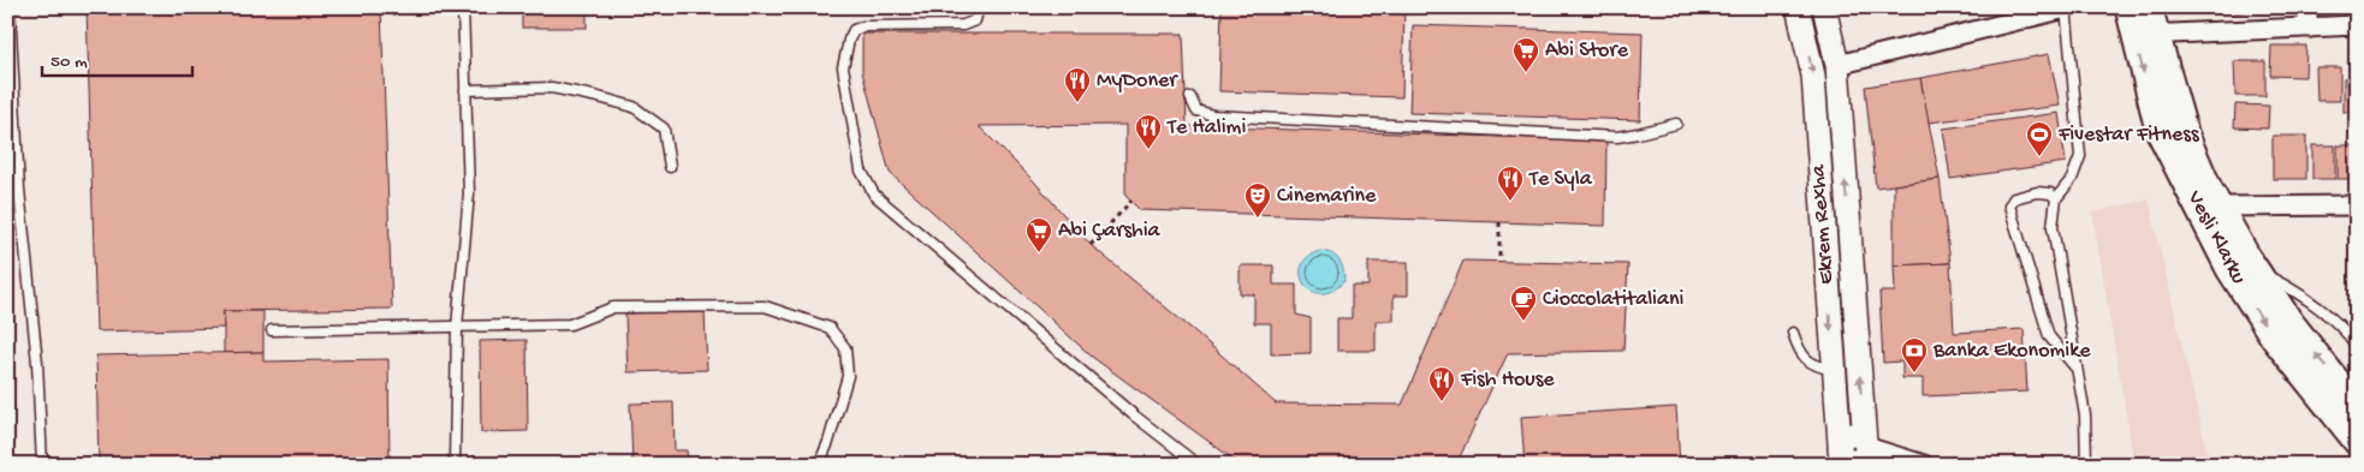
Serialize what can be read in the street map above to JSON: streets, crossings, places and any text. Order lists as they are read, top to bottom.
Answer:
{
  "streets": {
    "main road": ["Vesli Klarku"],
    "street": ["Ekrem Rexha"]
  },
  "places": {
    "supermarket": ["Abi Store", "Abi Çarshia"],
    "restaurant": [
      "MyDoner",
      "Te Halimi",
      "Te Syla",
      "Fish House"
    ],
    "sports": ["Fivestar Fitness"],
    "theatre": ["Cinemarine"],
    "cafe": ["Cioccolatitaliani"],
    "bank": ["Banka Ekonomike"]
  },
  "scale_bar": "50 m"
}
